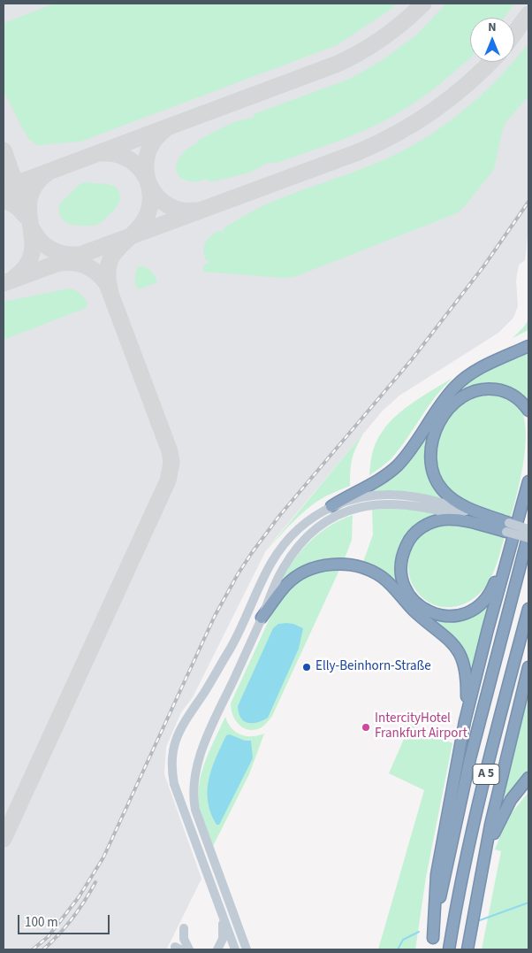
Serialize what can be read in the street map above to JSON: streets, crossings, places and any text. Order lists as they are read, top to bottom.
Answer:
{
  "streets": {
    "highway": ["A 5"]
  },
  "places": ["Elly-Beinhorn-Straße", "IntercityHotel Frankfurt Airport"],
  "scale_bar": "100 m",
  "north": "top"
}
